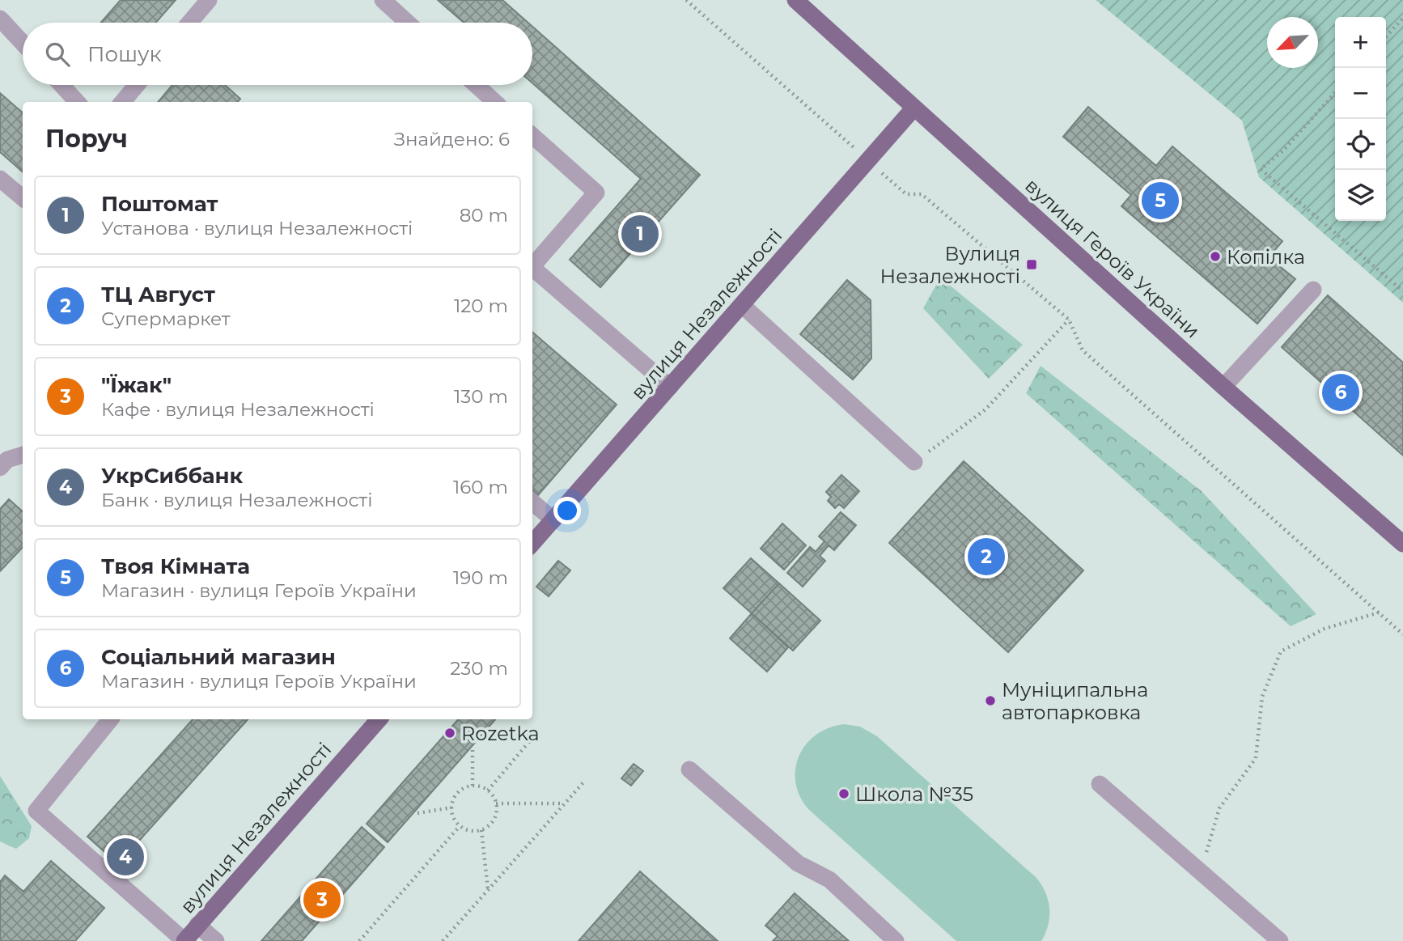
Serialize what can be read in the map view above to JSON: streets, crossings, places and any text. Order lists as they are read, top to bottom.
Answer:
{
  "streets": {
    "main road": ["вулиця Героїв України", "вулиця Незалежності"]
  },
  "crossings": [
    ["вулиця Героїв України", "вулиця Незалежності"]
  ],
  "places": {
    "other": [
      "Копілка",
      "Муніципальна автопарковка",
      "Rozetka",
      "Школа №35"
    ],
    "transit": ["Вулиця Незалежності"]
  },
  "north": "bottom left",
  "page": {
    "map_buttons": ["+", "−"],
    "search": "Пошук",
    "heading": ["Поруч", "Знайдено: 6"],
    "list": [
      {
        "mark": "1",
        "name": "Поштомат",
        "note": "Установа · вулиця Незалежності",
        "value": "80 m"
      },
      {
        "mark": "2",
        "name": "ТЦ Август",
        "note": "Супермаркет",
        "value": "120 m"
      },
      {
        "mark": "3",
        "name": "\"Їжак\"",
        "note": "Кафе · вулиця Незалежності",
        "value": "130 m"
      },
      {
        "mark": "4",
        "name": "УкрСиббанк",
        "note": "Банк · вулиця Незалежності",
        "value": "160 m"
      },
      {
        "mark": "5",
        "name": "Твоя Кімната",
        "note": "Магазин · вулиця Героїв України",
        "value": "190 m"
      },
      {
        "mark": "6",
        "name": "Соціальний магазин",
        "note": "Магазин · вулиця Героїв України",
        "value": "230 m"
      }
    ],
    "pins": [
      "5",
      "1",
      "6",
      "2",
      "4",
      "3"
    ]
  }
}
